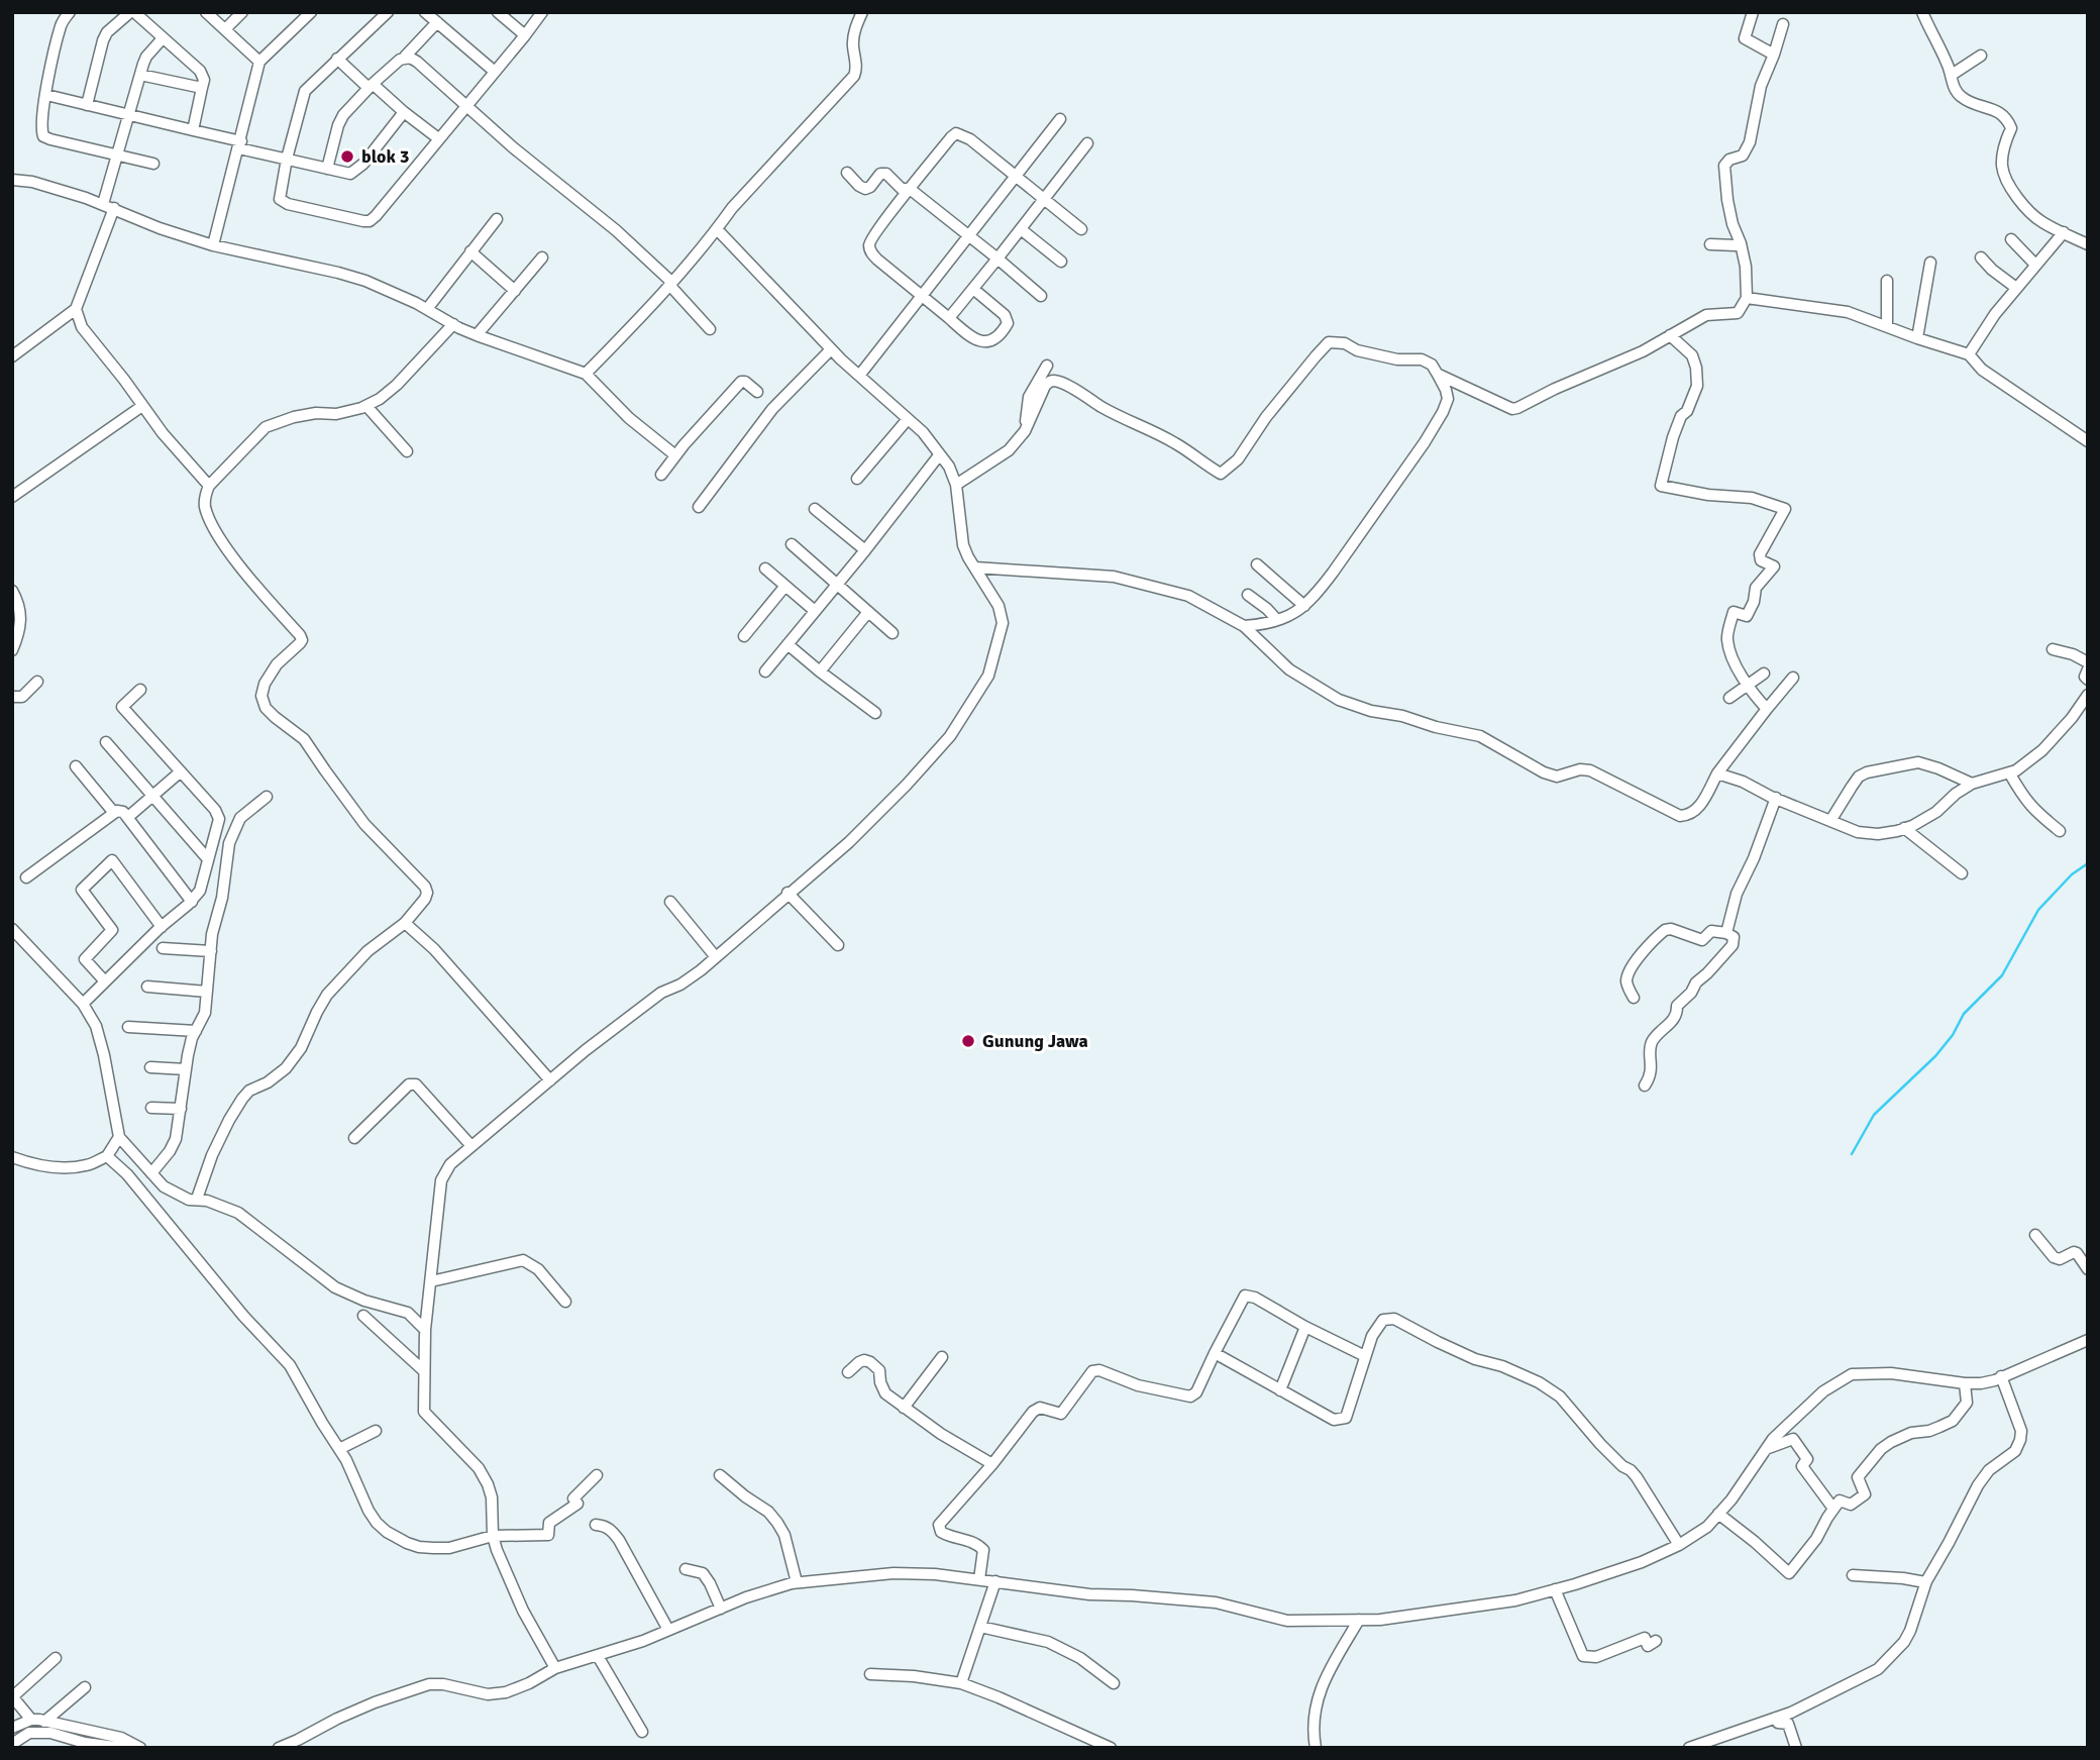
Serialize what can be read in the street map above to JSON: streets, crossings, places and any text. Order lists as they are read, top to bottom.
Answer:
{
  "places": ["blok 3", "Gunung Jawa"]
}
